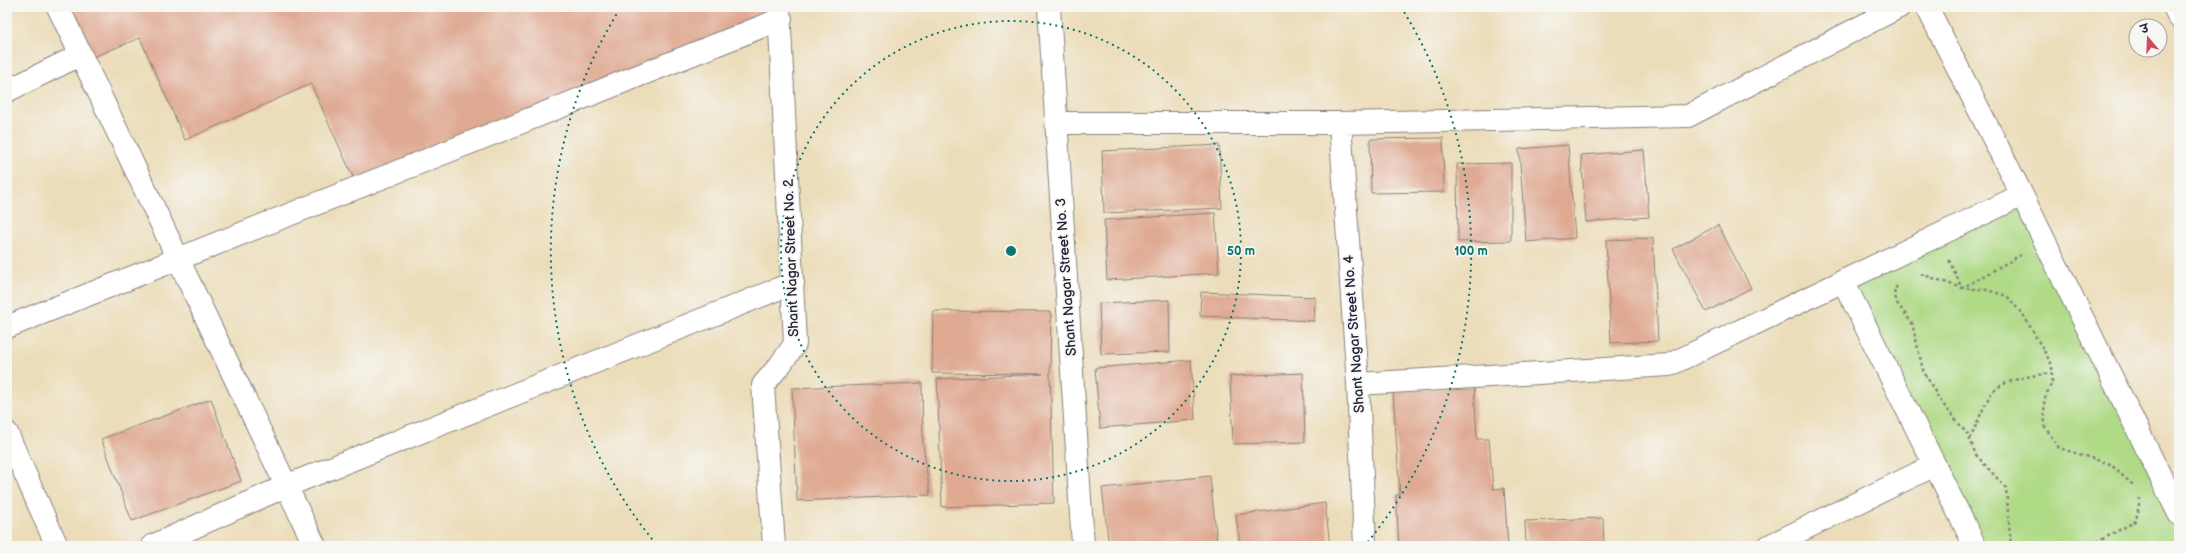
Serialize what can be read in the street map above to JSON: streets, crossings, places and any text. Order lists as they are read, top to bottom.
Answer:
{
  "streets": {
    "street": ["Shant Nagar Street No. 2", "Shant Nagar Street No. 3", "Shant Nagar Street No. 4"]
  },
  "north": "top",
  "rings": ["50 m", "100 m"]
}
